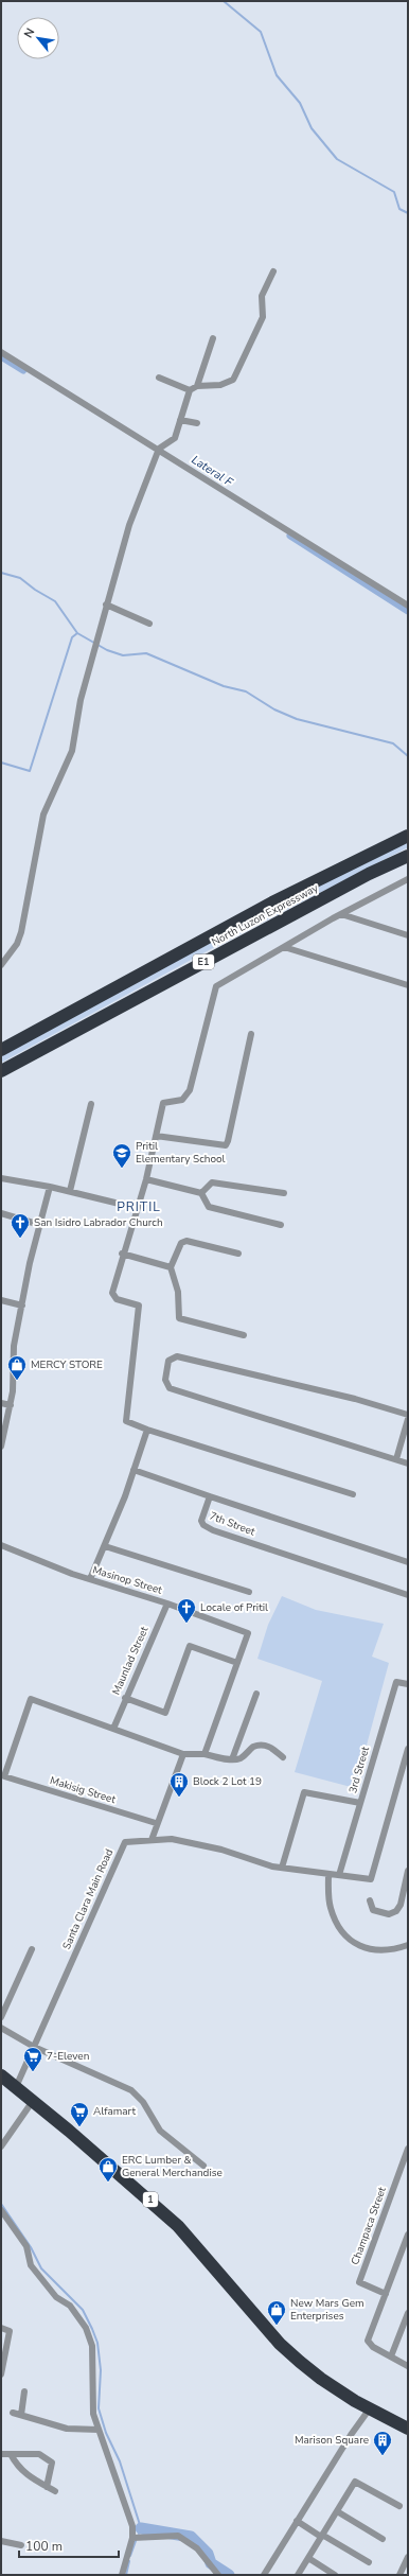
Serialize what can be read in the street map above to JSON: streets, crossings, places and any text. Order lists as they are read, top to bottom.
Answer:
{
  "streets": {
    "highway": ["North Luzon Expressway", "E1", "1"],
    "street": [
      "7th Street",
      "Masinop Street",
      "Maunlad Street",
      "3rd Street",
      "Makisig Street",
      "Santa Clara Main Road",
      "Champaca Street"
    ]
  },
  "crossings": [
    ["Masinop Street", "Maunlad Street"],
    ["Maunlad Street", "Makisig Street"],
    ["3rd Street", "Santa Clara Main Road"],
    ["Santa Clara Main Road", "1"]
  ],
  "districts": ["PRITIL"],
  "water": ["Lateral F"],
  "places": {
    "school or university": ["Pritil Elementary School"],
    "church": ["San Isidro Labrador Church", "Locale of Pritil"],
    "shop": ["MERCY STORE", "ERC Lumber & General Merchandise", "New Mars Gem Enterprises"],
    "building": ["Block 2 Lot 19", "Marison Square"],
    "supermarket": ["7-Eleven", "Alfamart"]
  },
  "scale_bar": "100 m",
  "north": "top left"
}
